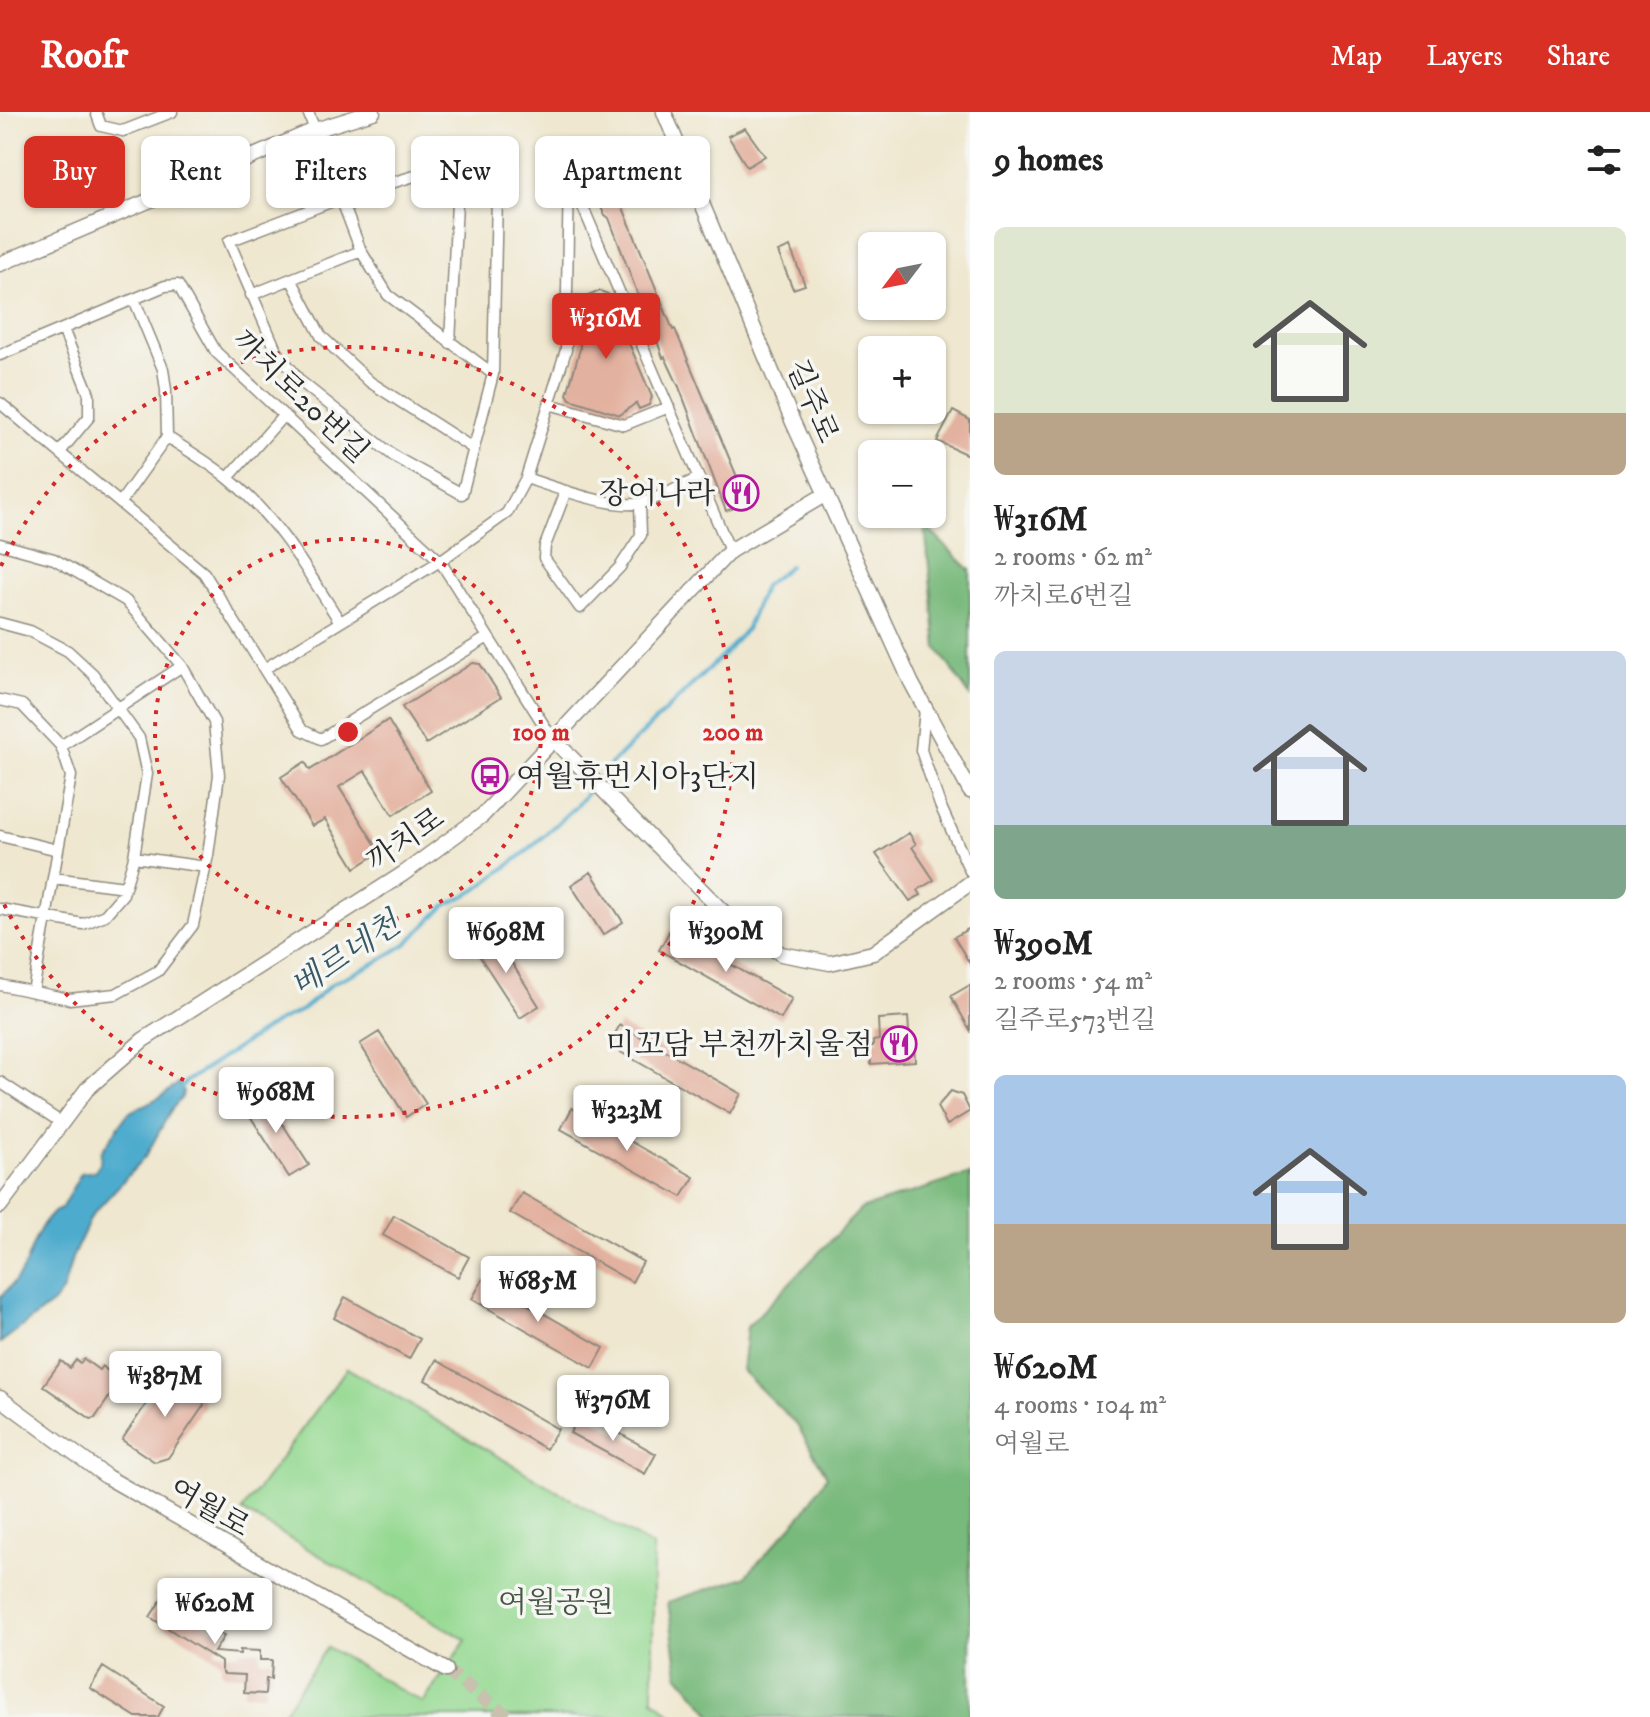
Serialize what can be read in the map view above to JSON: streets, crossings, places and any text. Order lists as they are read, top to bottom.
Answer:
{
  "streets": {
    "street": [
      "까치로20번길",
      "길주로",
      "까치로",
      "여월로"
    ]
  },
  "crossings": [
    ["까치로20번길", "까치로"],
    ["길주로", "까치로"]
  ],
  "water": ["베르네천"],
  "parks": ["여월공원"],
  "places": {
    "restaurant": ["장어나라", "미꼬담 부천까치울점"],
    "bus stop": ["여월휴먼시아3단지"]
  },
  "north": "bottom left",
  "page": {
    "header": "Roofr",
    "nav": ["Map", "Layers", "Share"],
    "heading": "9 homes",
    "chip": [
      "Buy",
      "Rent",
      "Filters",
      "New",
      "Apartment"
    ],
    "list": [
      {
        "name": "₩316M",
        "note": "2 rooms · 62 m² · 까치로6번길"
      },
      {
        "name": "₩390M",
        "note": "2 rooms · 54 m² · 길주로573번길"
      },
      {
        "name": "₩620M",
        "note": "4 rooms · 104 m² · 여월로"
      }
    ],
    "map_buttons": ["+", "−"],
    "price": [
      "₩316M",
      "₩390M",
      "₩698M",
      "₩968M",
      "₩323M",
      "₩685M",
      "₩387M",
      "₩376M",
      "₩620M"
    ]
  },
  "rings": ["100 m", "200 m"]
}
